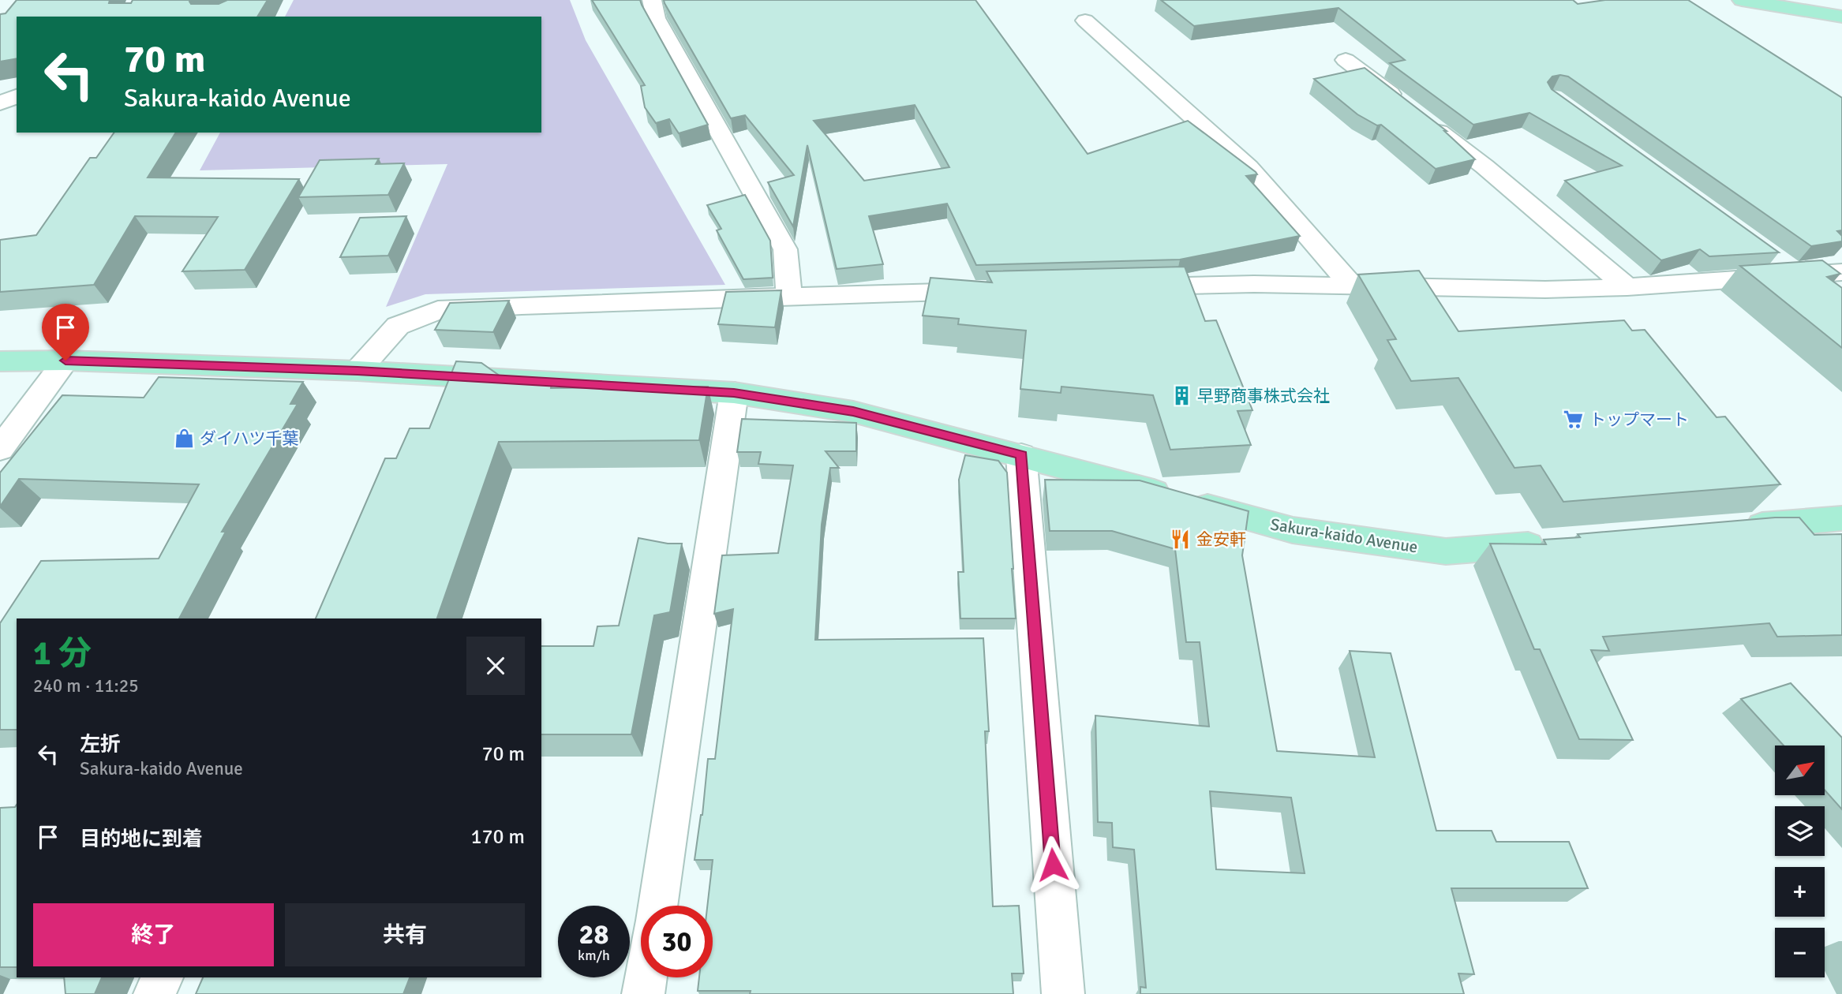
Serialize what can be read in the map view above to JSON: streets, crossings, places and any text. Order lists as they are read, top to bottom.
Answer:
{
  "streets": {
    "highway": ["Sakura-kaido Avenue"]
  },
  "places": {
    "building": ["早野商事株式会社"],
    "supermarket": ["トップマート"],
    "shop": ["ダイハツ千葉"],
    "restaurant": ["金安軒"]
  },
  "north": "top right",
  "page": {
    "turn": ["70 m", "Sakura-kaido Avenue"],
    "heading": ["1 分", "240 m · 11:25"],
    "list": [
      {
        "name": "左折",
        "note": "Sakura-kaido Avenue",
        "value": "70 m"
      },
      {
        "name": "目的地に到着",
        "value": "170 m"
      }
    ],
    "map_buttons": ["+", "−"],
    "buttons": ["終了", "共有"],
    "speed": "28 km/h",
    "limit": "30"
  }
}
